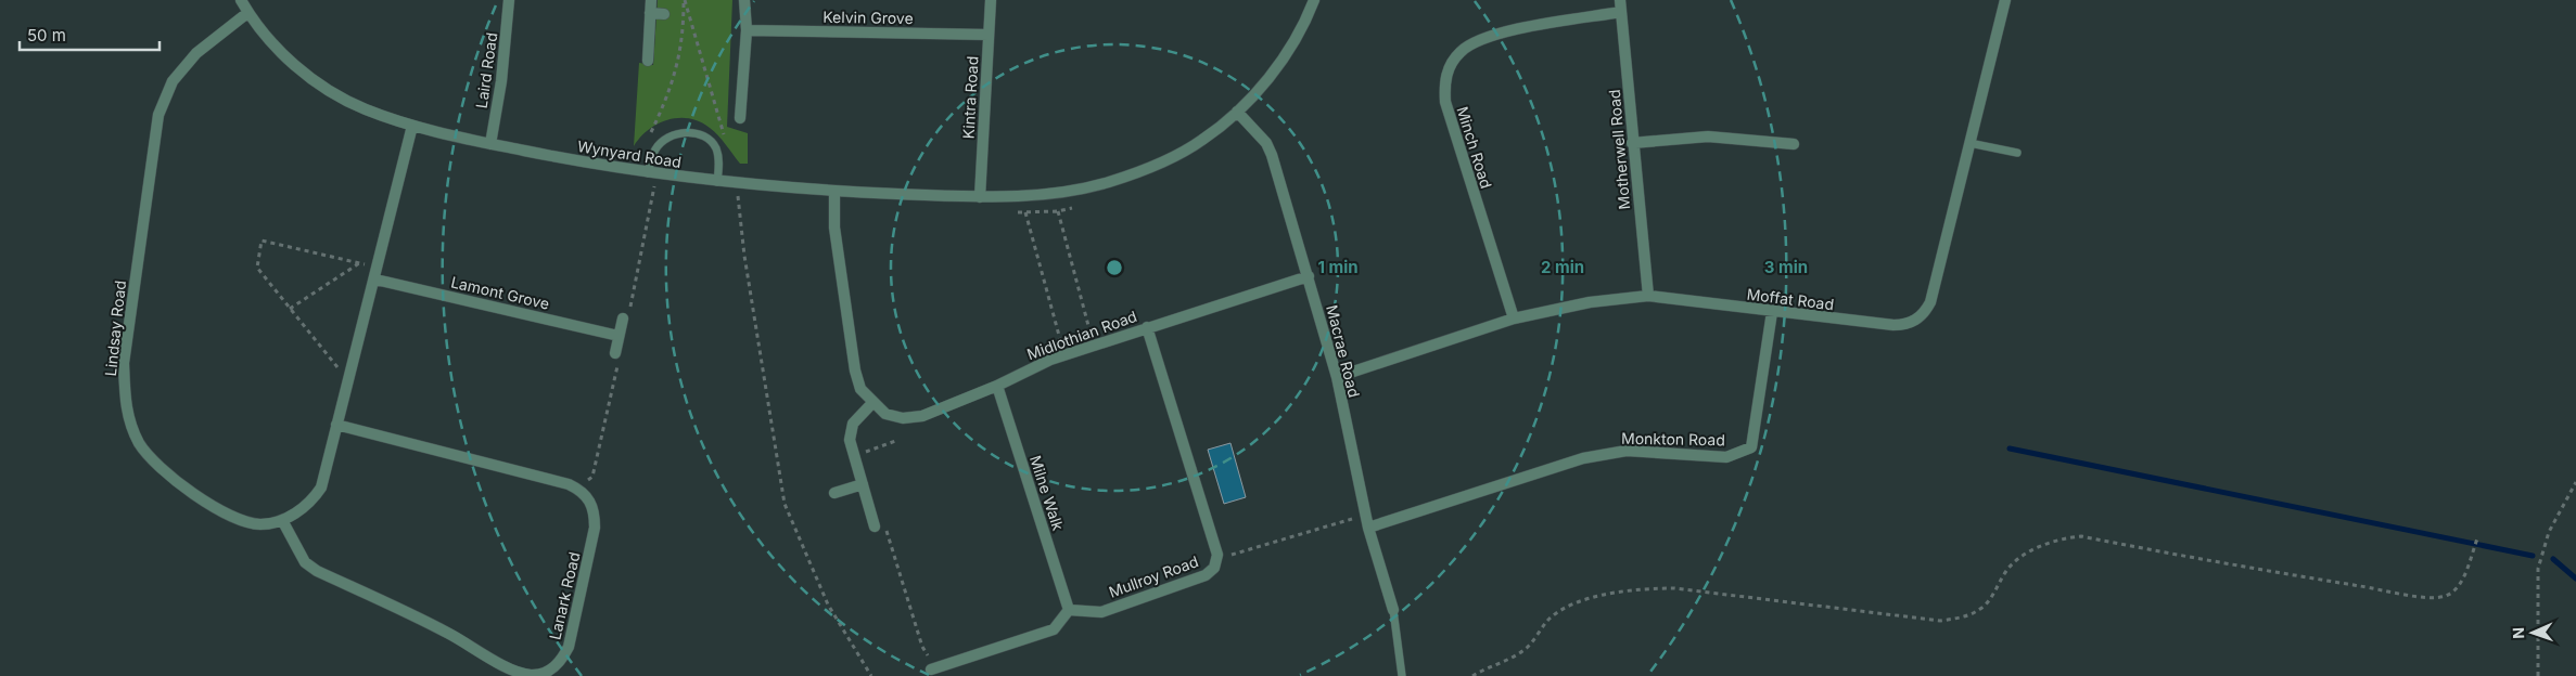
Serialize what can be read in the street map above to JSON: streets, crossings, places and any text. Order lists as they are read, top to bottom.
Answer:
{
  "streets": {
    "street": [
      "Kelvin Grove",
      "Laird Road",
      "Kintra Road",
      "Minch Road",
      "Motherwell Road",
      "Wynyard Road",
      "Lamont Grove",
      "Moffat Road",
      "Lindsay Road",
      "Midlothian Road",
      "Macrae Road",
      "Monkton Road",
      "Milne Walk",
      "Mullroy Road",
      "Lanark Road"
    ]
  },
  "crossings": [
    ["Kelvin Grove", "Kintra Road"],
    ["Laird Road", "Wynyard Road"],
    ["Kintra Road", "Wynyard Road"],
    ["Minch Road", "Motherwell Road"],
    ["Minch Road", "Moffat Road"],
    ["Motherwell Road", "Moffat Road"],
    ["Wynyard Road", "Lindsay Road"],
    ["Wynyard Road", "Midlothian Road"],
    ["Wynyard Road", "Macrae Road"],
    ["Lamont Grove", "Lindsay Road"],
    ["Moffat Road", "Macrae Road"],
    ["Moffat Road", "Monkton Road"],
    ["Lindsay Road", "Lanark Road"],
    ["Midlothian Road", "Macrae Road"],
    ["Midlothian Road", "Milne Walk"],
    ["Midlothian Road", "Mullroy Road"],
    ["Macrae Road", "Monkton Road"],
    ["Milne Walk", "Mullroy Road"]
  ],
  "scale_bar": "50 m",
  "north": "left",
  "rings": ["1 min", "2 min", "3 min"]
}
